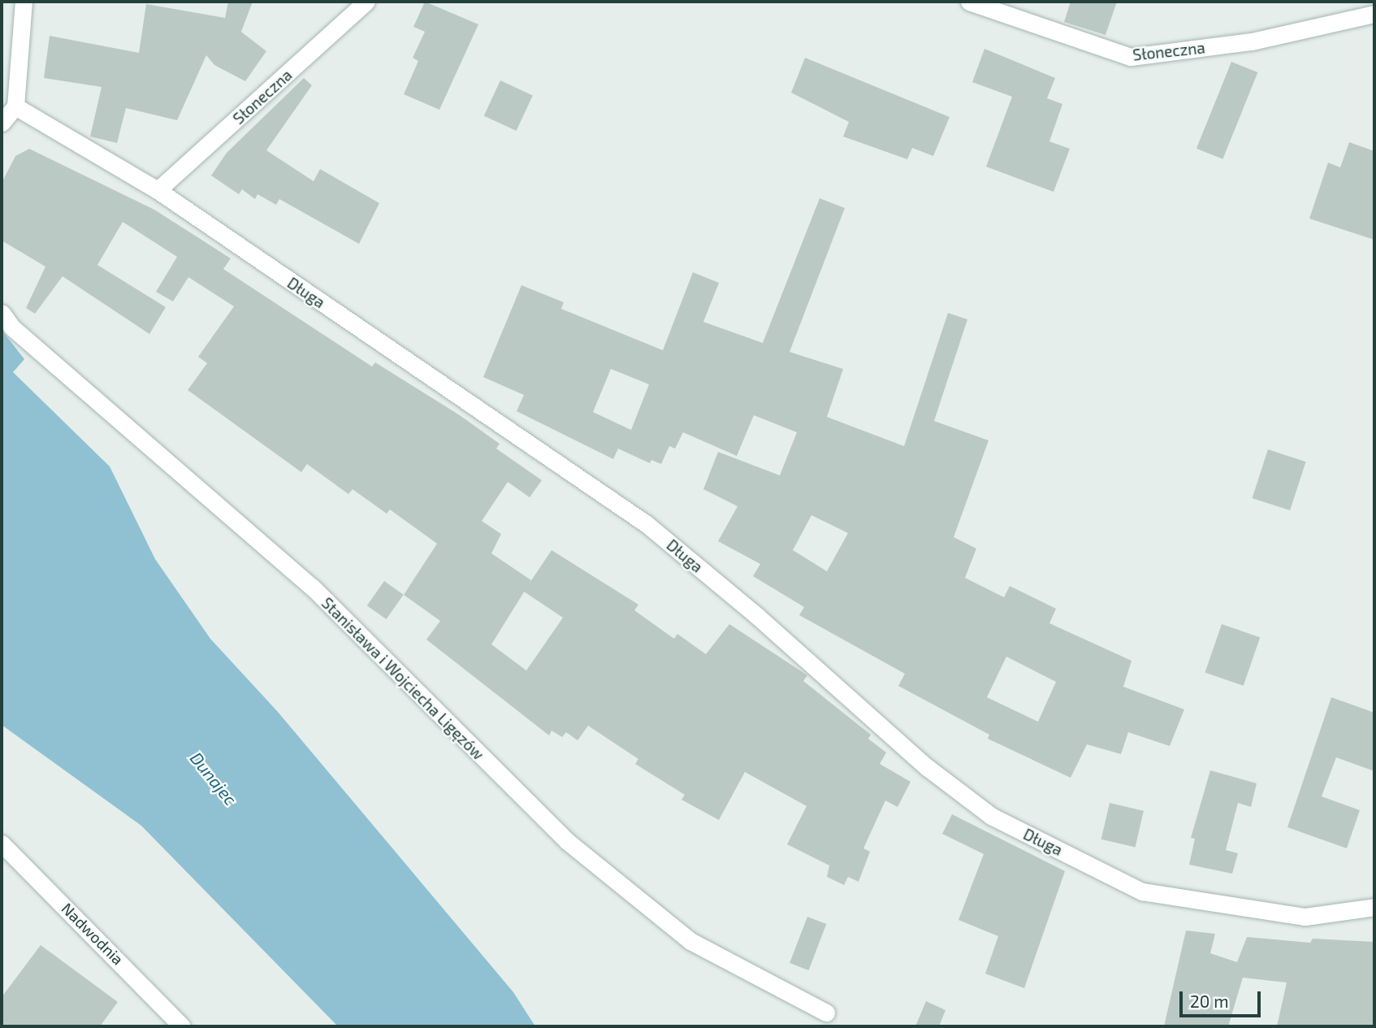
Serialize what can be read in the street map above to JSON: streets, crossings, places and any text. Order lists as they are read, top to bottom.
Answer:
{
  "streets": {
    "street": [
      "Słoneczna",
      "Długa",
      "Stanisława i Wojciecha Ligęzów",
      "Nadwodnia"
    ]
  },
  "crossings": [
    ["Słoneczna", "Długa"]
  ],
  "water": ["Dunajec"],
  "scale_bar": "20 m"
}
